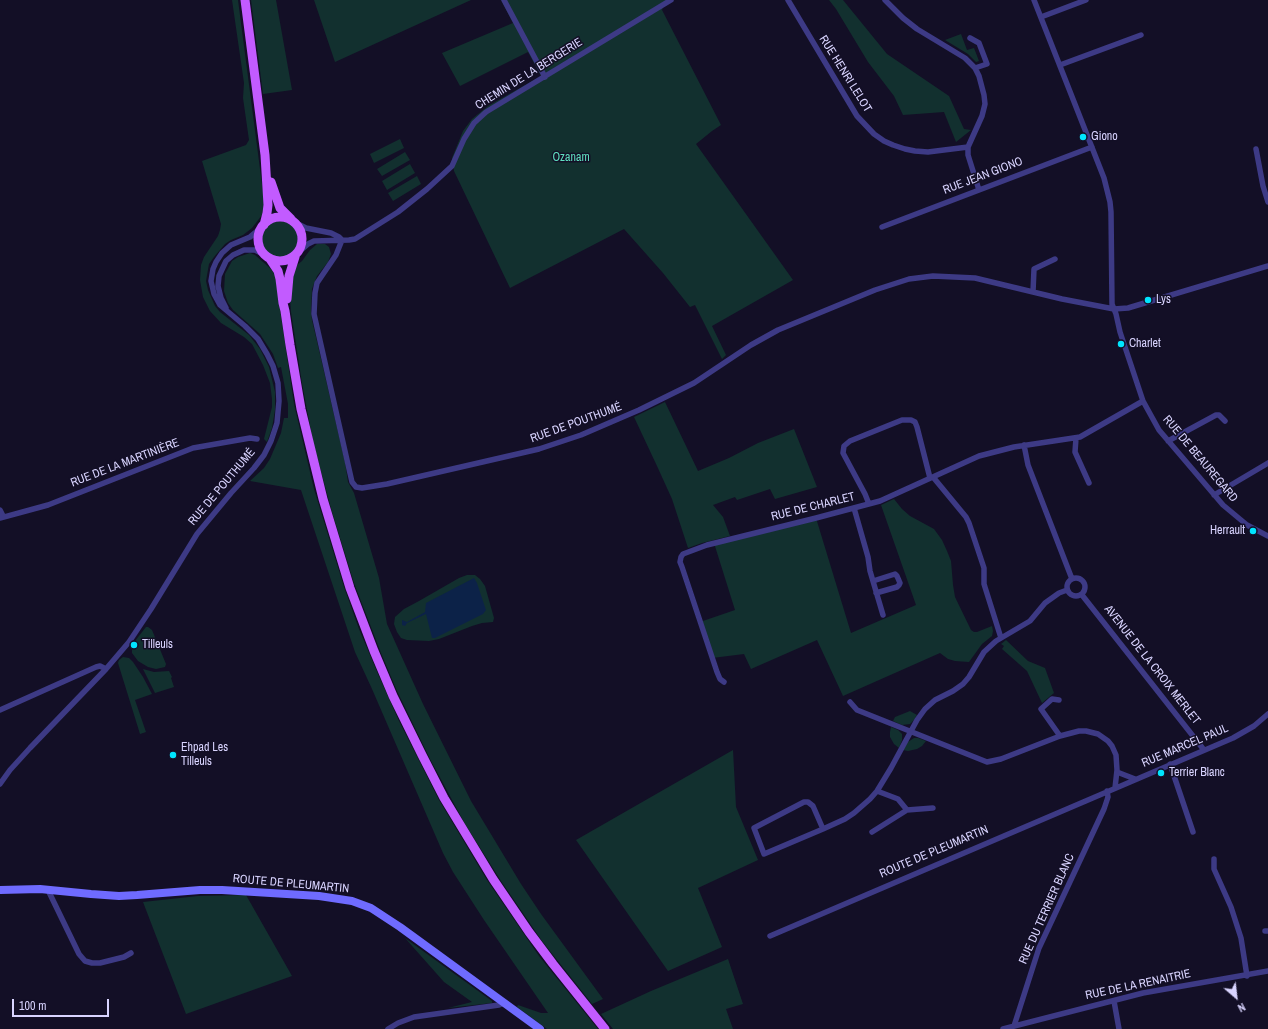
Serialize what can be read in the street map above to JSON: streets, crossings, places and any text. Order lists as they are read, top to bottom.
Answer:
{
  "streets": {
    "main road": ["ROUTE DE PLEUMARTIN"],
    "street": [
      "CHEMIN DE LA BERGERIE",
      "RUE HENRI LELOT",
      "RUE JEAN GIONO",
      "RUE DE POUTHUMÉ",
      "RUE DE BEAUREGARD",
      "RUE DE LA MARTINIÈRE",
      "RUE DE CHARLET",
      "AVENUE DE LA CROIX MERLET",
      "RUE MARCEL PAUL",
      "RUE DU TERRIER BLANC",
      "RUE DE LA RENAITRIE"
    ]
  },
  "crossings": [
    ["CHEMIN DE LA BERGERIE", "RUE DE POUTHUMÉ"],
    ["RUE JEAN GIONO", "RUE DE BEAUREGARD"],
    ["RUE DE POUTHUMÉ", "RUE DE BEAUREGARD"],
    ["RUE DE BEAUREGARD", "RUE DE CHARLET"],
    ["AVENUE DE LA CROIX MERLET", "RUE MARCEL PAUL"],
    ["RUE MARCEL PAUL", "ROUTE DE PLEUMARTIN"],
    ["RUE MARCEL PAUL", "RUE DU TERRIER BLANC"],
    ["ROUTE DE PLEUMARTIN", "RUE DU TERRIER BLANC"],
    ["RUE DU TERRIER BLANC", "RUE DE LA RENAITRIE"]
  ],
  "parks": ["Ozanam"],
  "places": [
    "Giono",
    "Lys",
    "Charlet",
    "Herrault",
    "Tilleuls",
    "Ehpad Les Tilleuls",
    "Terrier Blanc"
  ],
  "scale_bar": "100 m",
  "north": "bottom right"
}
